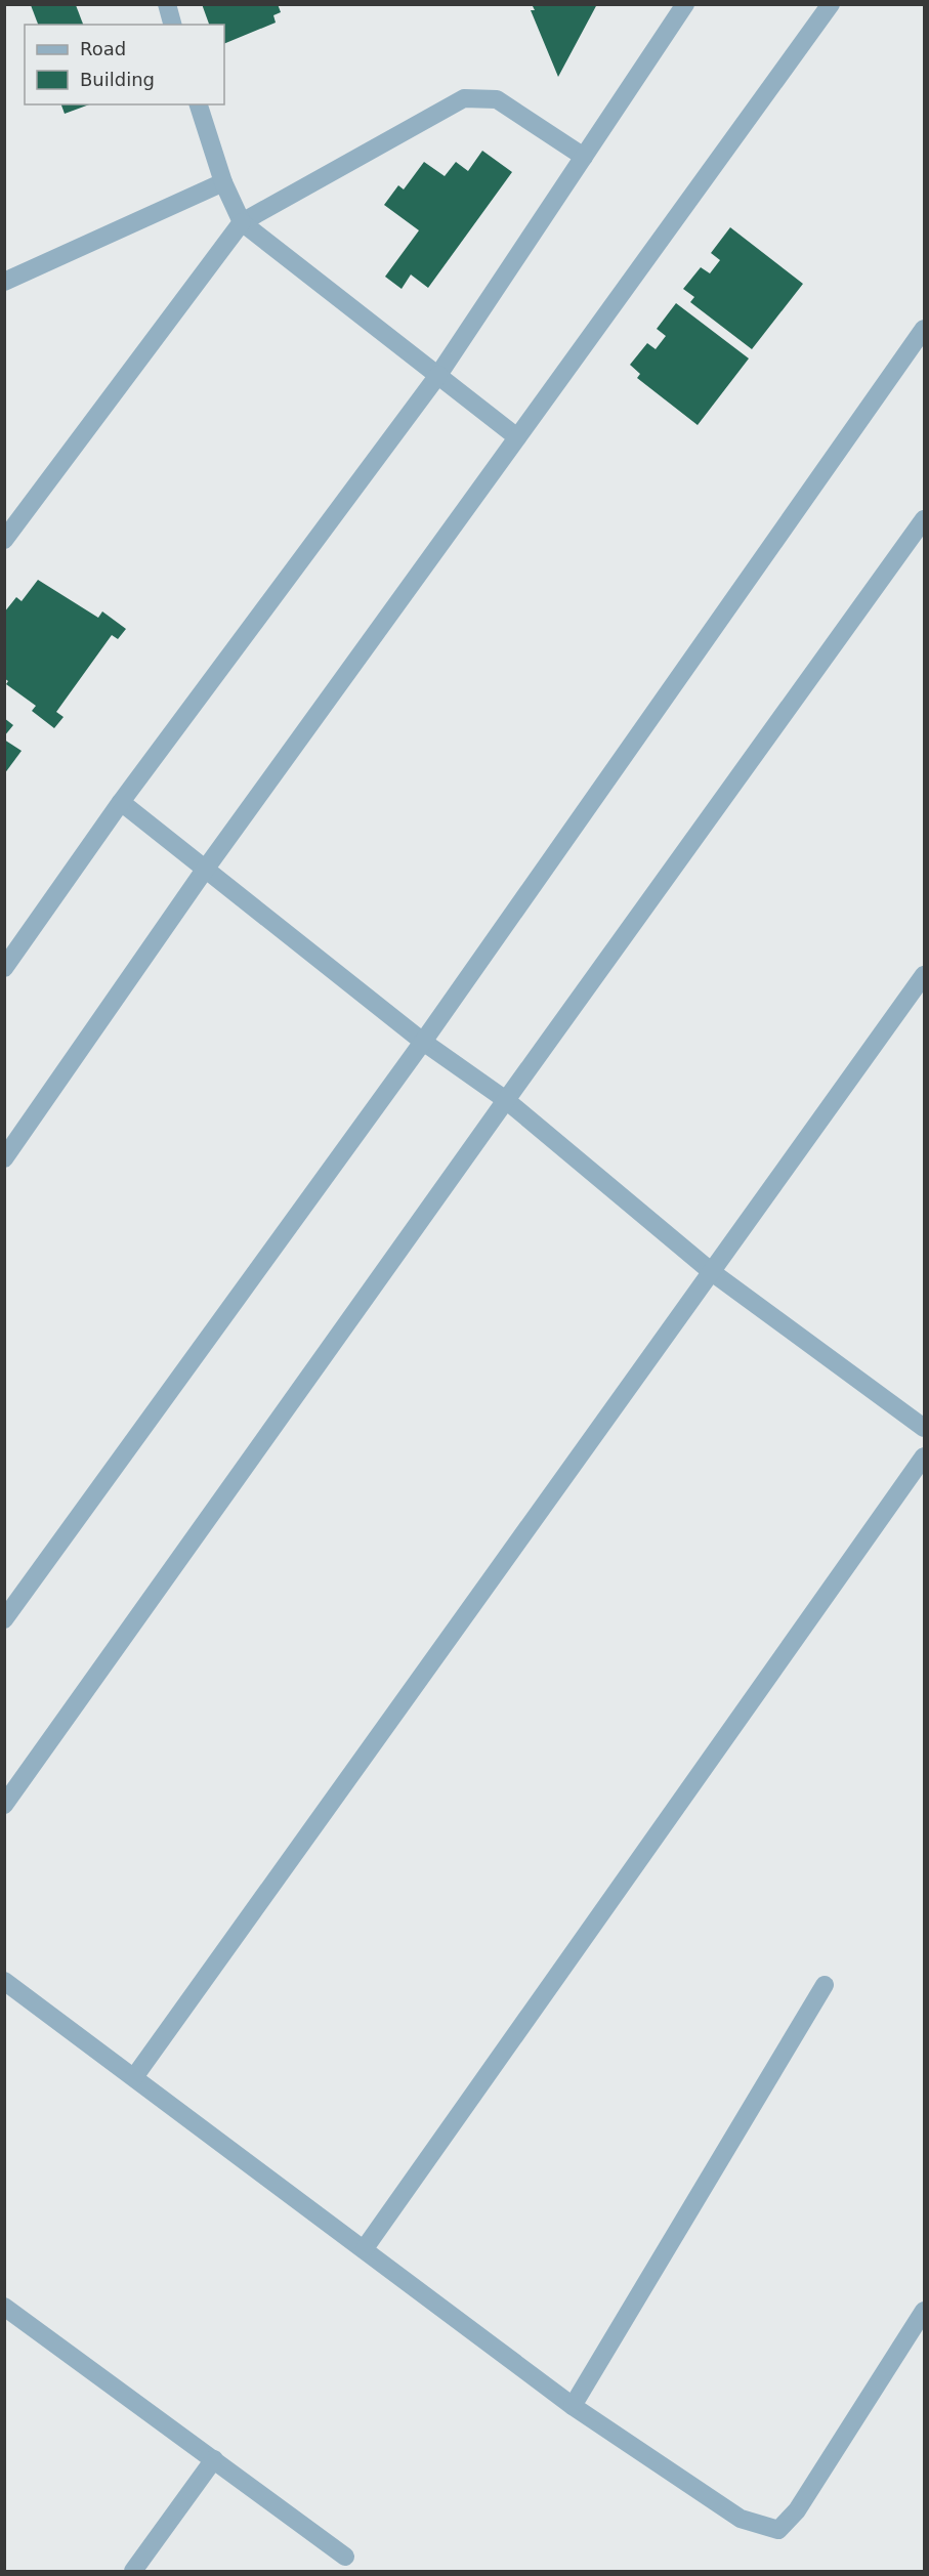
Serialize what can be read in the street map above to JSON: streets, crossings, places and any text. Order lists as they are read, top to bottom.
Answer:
{
  "legend": ["Road", "Building"]
}
